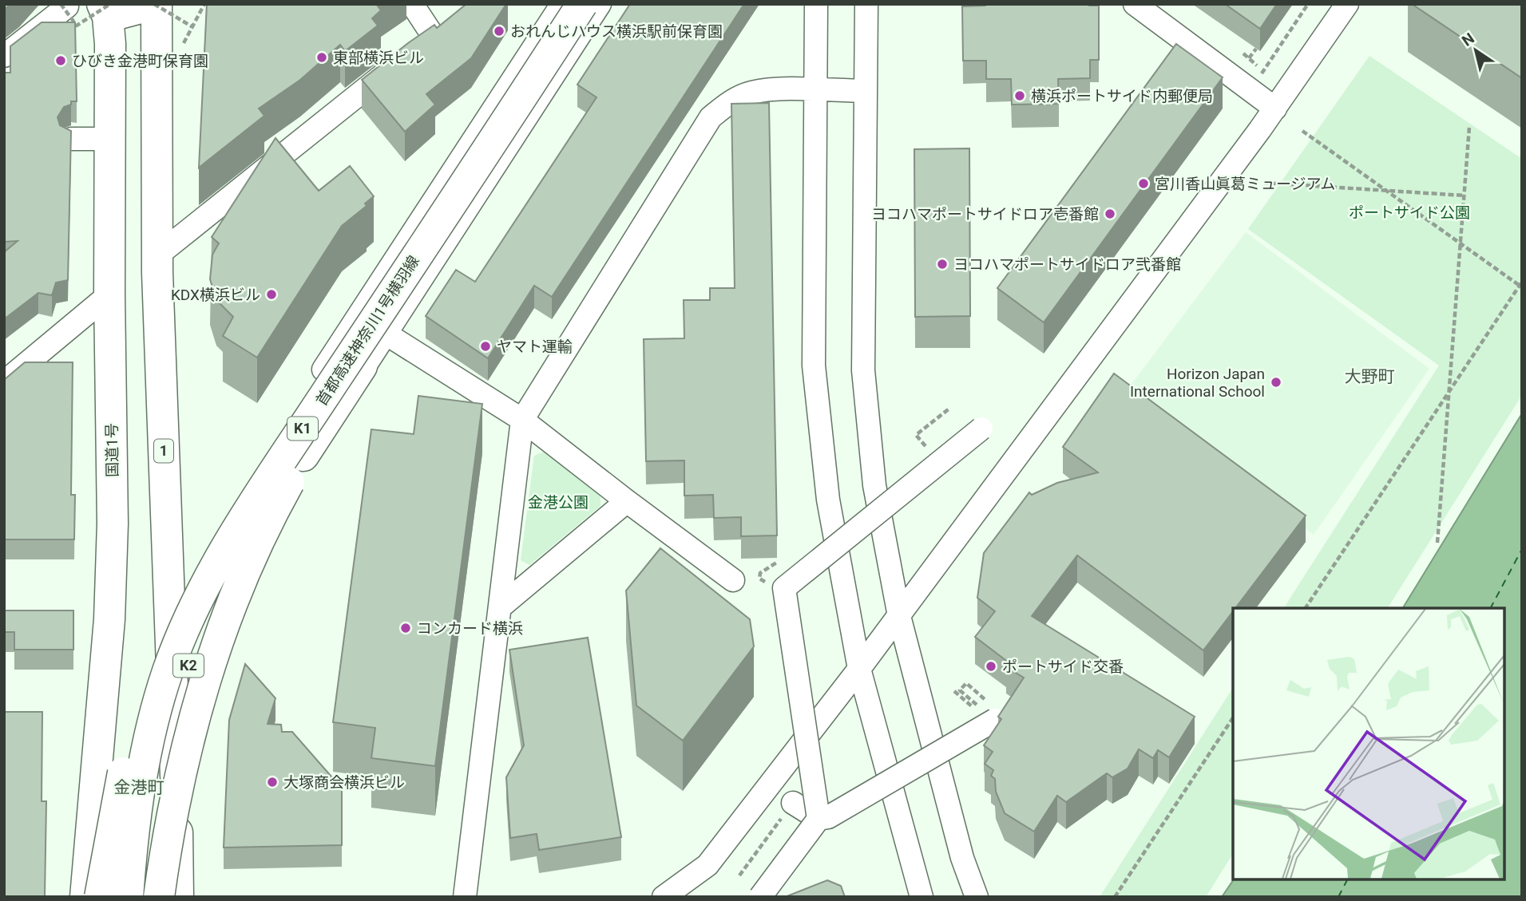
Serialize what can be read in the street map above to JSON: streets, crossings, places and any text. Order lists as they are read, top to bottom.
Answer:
{
  "streets": {
    "highway": [
      "首都高速神奈川1号横羽線",
      "K1",
      "国道1号",
      "1",
      "K2"
    ]
  },
  "crossings": [
    ["首都高速神奈川1号横羽線", "K2"]
  ],
  "districts": ["大野町", "金港町"],
  "parks": ["ポートサイド公園", "金港公園"],
  "places": [
    "おれんじハウス横浜駅前保育園",
    "東部横浜ビル",
    "ひびき金港町保育園",
    "横浜ポートサイド内郵便局",
    "宮川香山眞葛ミュージアム",
    "ヨコハマポートサイドロア壱番館",
    "ヨコハマポートサイドロア弐番館",
    "KDX横浜ビル",
    "ヤマト運輸",
    "Horizon Japan International School",
    "コンカード横浜",
    "ポートサイド交番",
    "大塚商会横浜ビル"
  ],
  "north": "top left"
}
